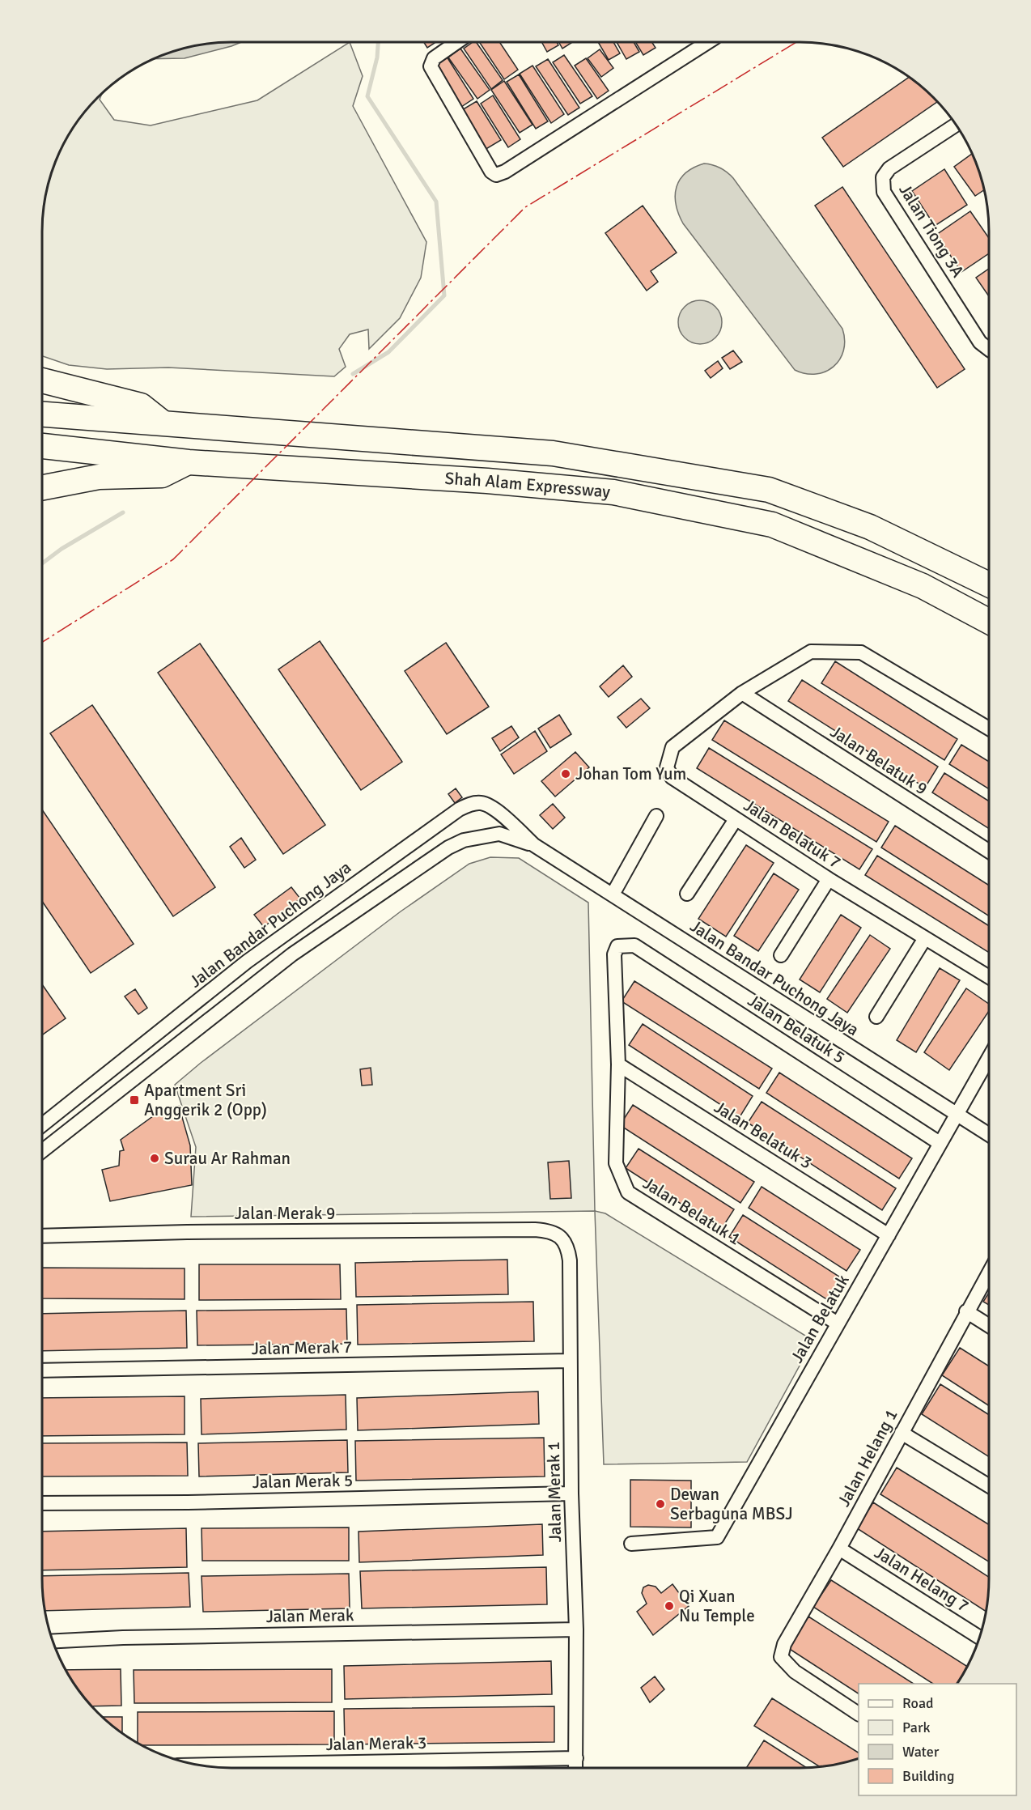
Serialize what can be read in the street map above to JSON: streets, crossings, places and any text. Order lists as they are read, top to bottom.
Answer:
{
  "streets": {
    "highway": ["Shah Alam Expressway"],
    "street": [
      "Jalan Tiong 3A",
      "Jalan Belatuk 9",
      "Jalan Belatuk 7",
      "Jalan Bandar Puchong Jaya",
      "Jalan Belatuk 5",
      "Jalan Belatuk 3",
      "Jalan Belatuk 1",
      "Jalan Merak 9",
      "Jalan Belatuk",
      "Jalan Merak 7",
      "Jalan Helang 1",
      "Jalan Merak 5",
      "Jalan Merak 1",
      "Jalan Helang 7",
      "Jalan Merak",
      "Jalan Merak 3"
    ]
  },
  "crossings": [
    ["Jalan Belatuk 9", "Jalan Belatuk 7"],
    ["Jalan Bandar Puchong Jaya", "Jalan Belatuk"],
    ["Jalan Belatuk 5", "Jalan Belatuk 1"],
    ["Jalan Belatuk 5", "Jalan Belatuk"],
    ["Jalan Belatuk 3", "Jalan Belatuk 1"],
    ["Jalan Belatuk 3", "Jalan Belatuk"],
    ["Jalan Belatuk 1", "Jalan Belatuk"],
    ["Jalan Merak 9", "Jalan Merak 1"],
    ["Jalan Merak 7", "Jalan Merak 1"],
    ["Jalan Helang 1", "Jalan Helang 7"],
    ["Jalan Merak 5", "Jalan Merak 1"],
    ["Jalan Merak 1", "Jalan Merak"],
    ["Jalan Merak 1", "Jalan Merak 3"]
  ],
  "places": {
    "other": [
      "Johan Tom Yum",
      "Surau Ar Rahman",
      "Dewan Serbaguna MBSJ",
      "Qi Xuan Nu Temple"
    ],
    "transit": ["Apartment Sri Anggerik 2 (Opp)"]
  },
  "legend": [
    "Road",
    "Park",
    "Water",
    "Building"
  ]
}
